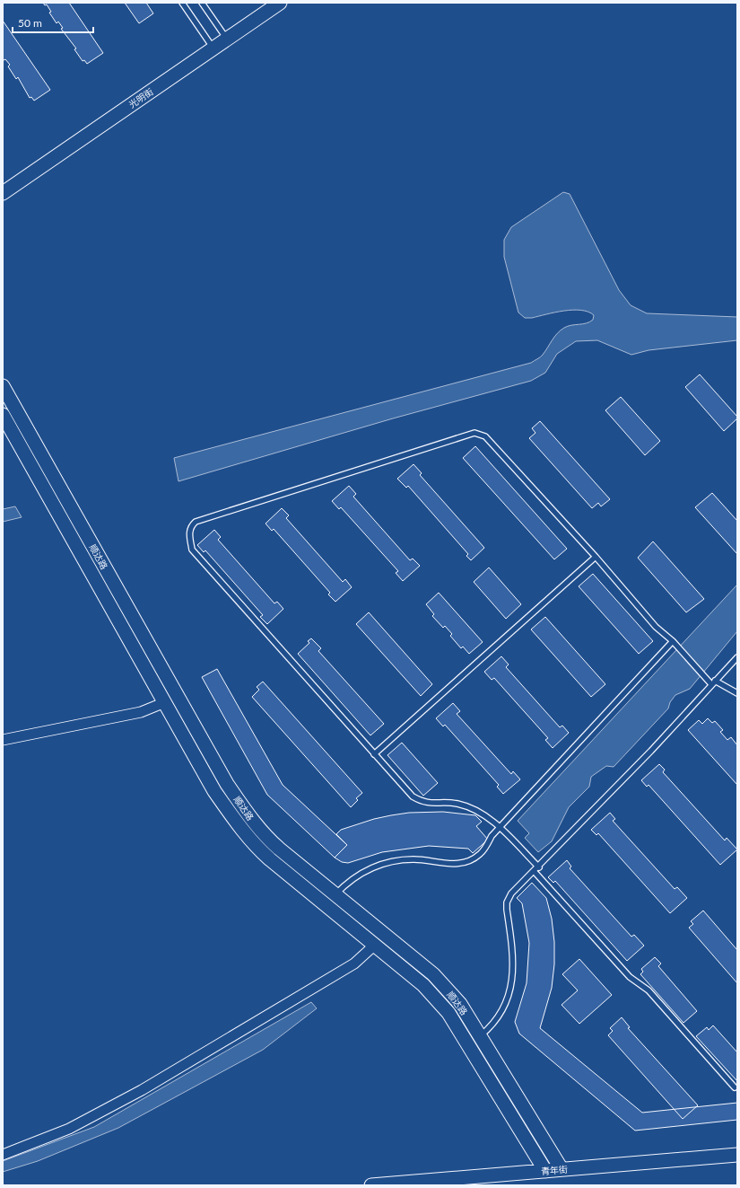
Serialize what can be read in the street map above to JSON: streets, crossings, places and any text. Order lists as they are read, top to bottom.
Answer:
{
  "streets": {
    "main road": ["光明街", "顺达路", "青年街"]
  },
  "crossings": [
    ["顺达路", "青年街"]
  ],
  "scale_bar": "50 m"
}
